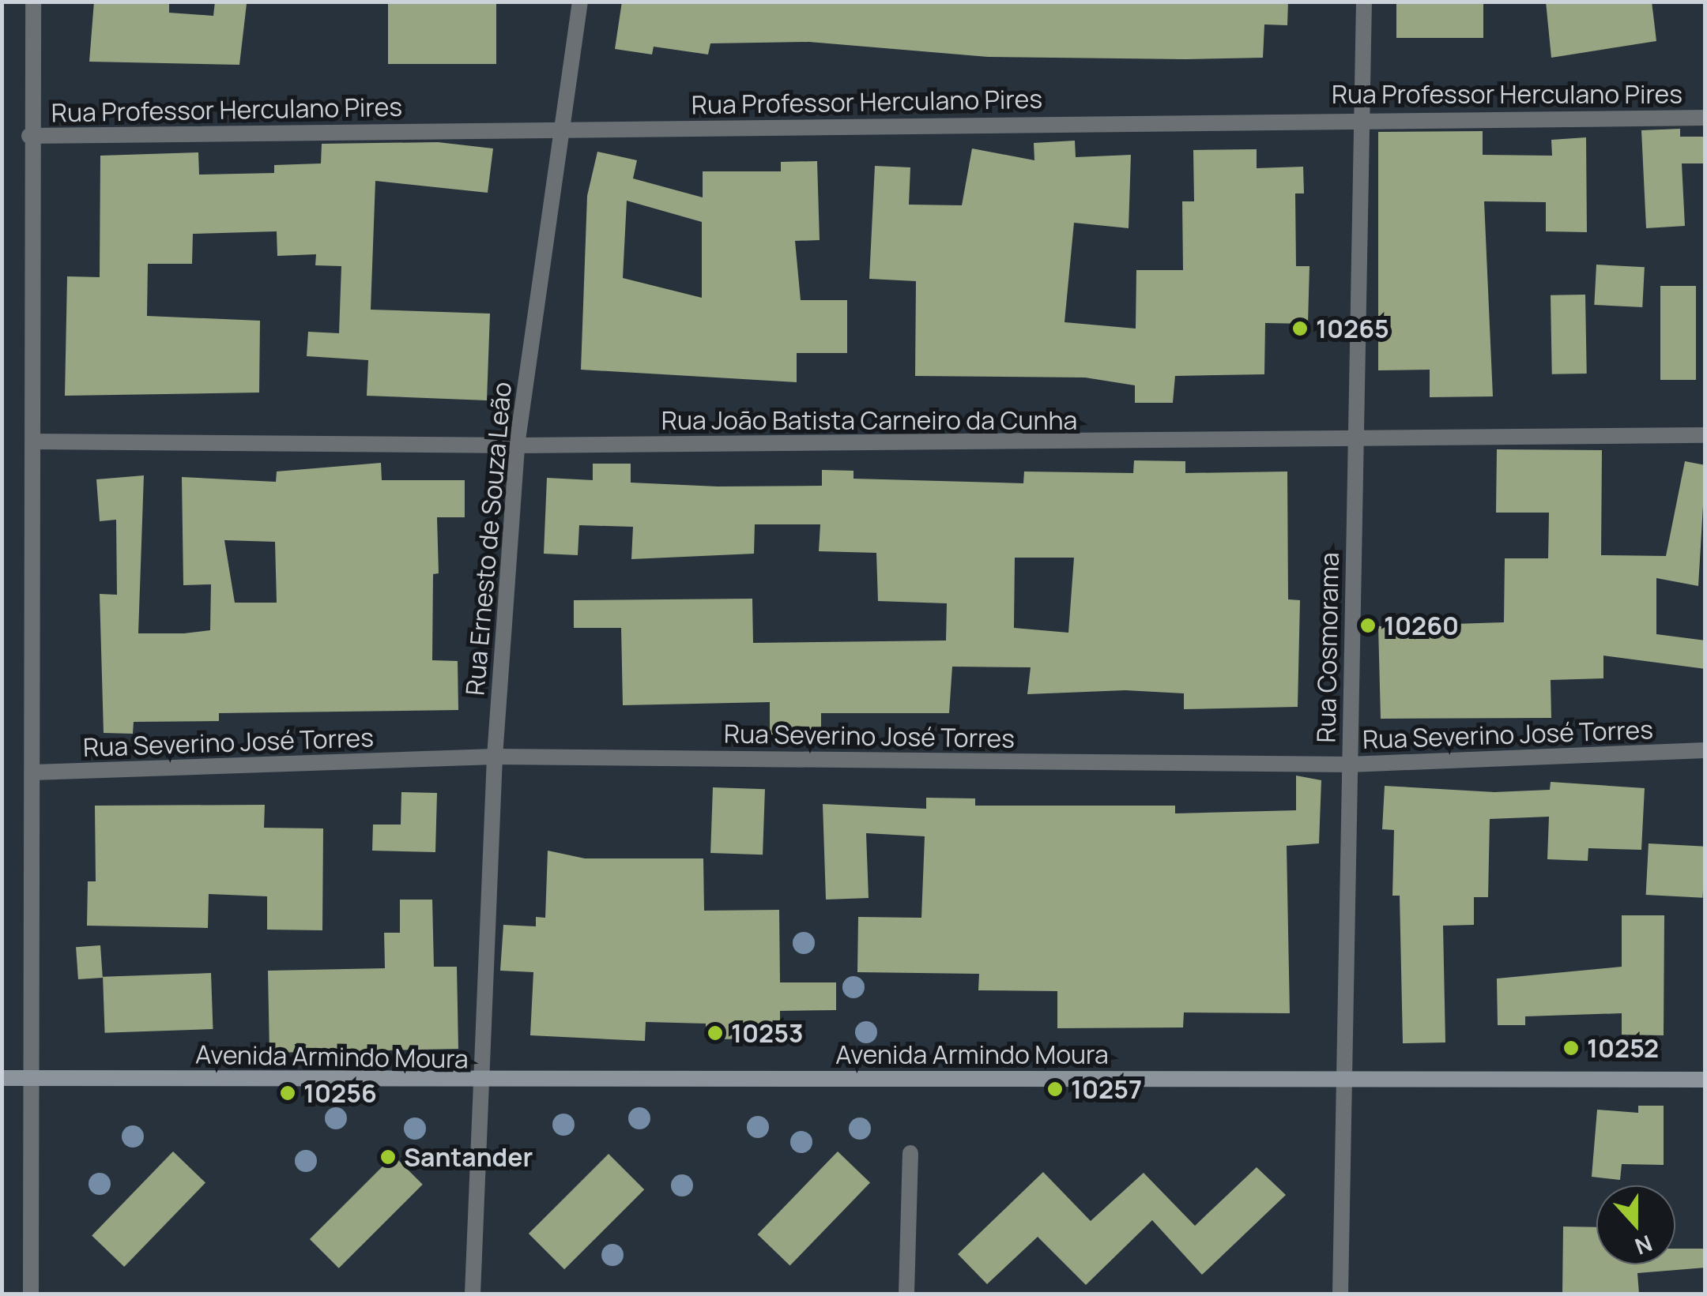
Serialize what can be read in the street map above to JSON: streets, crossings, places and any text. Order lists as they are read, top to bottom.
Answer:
{
  "streets": {
    "main road": ["Avenida Armindo Moura"],
    "street": [
      "Rua Professor Herculano Pires",
      "Rua João Batista Carneiro da Cunha",
      "Rua Ernesto de Souza Leão",
      "Rua Cosmorama",
      "Rua Severino José Torres"
    ]
  },
  "crossings": [
    ["Rua Professor Herculano Pires", "Rua Ernesto de Souza Leão"],
    ["Rua Professor Herculano Pires", "Rua Cosmorama"],
    ["Rua João Batista Carneiro da Cunha", "Rua Ernesto de Souza Leão"],
    ["Rua João Batista Carneiro da Cunha", "Rua Cosmorama"],
    ["Rua Ernesto de Souza Leão", "Rua Severino José Torres"],
    ["Rua Ernesto de Souza Leão", "Avenida Armindo Moura"],
    ["Rua Cosmorama", "Rua Severino José Torres"],
    ["Rua Cosmorama", "Avenida Armindo Moura"]
  ],
  "places": [
    "10265",
    "10260",
    "10253",
    "10252",
    "10257",
    "10256",
    "Santander"
  ],
  "north": "bottom"
}
